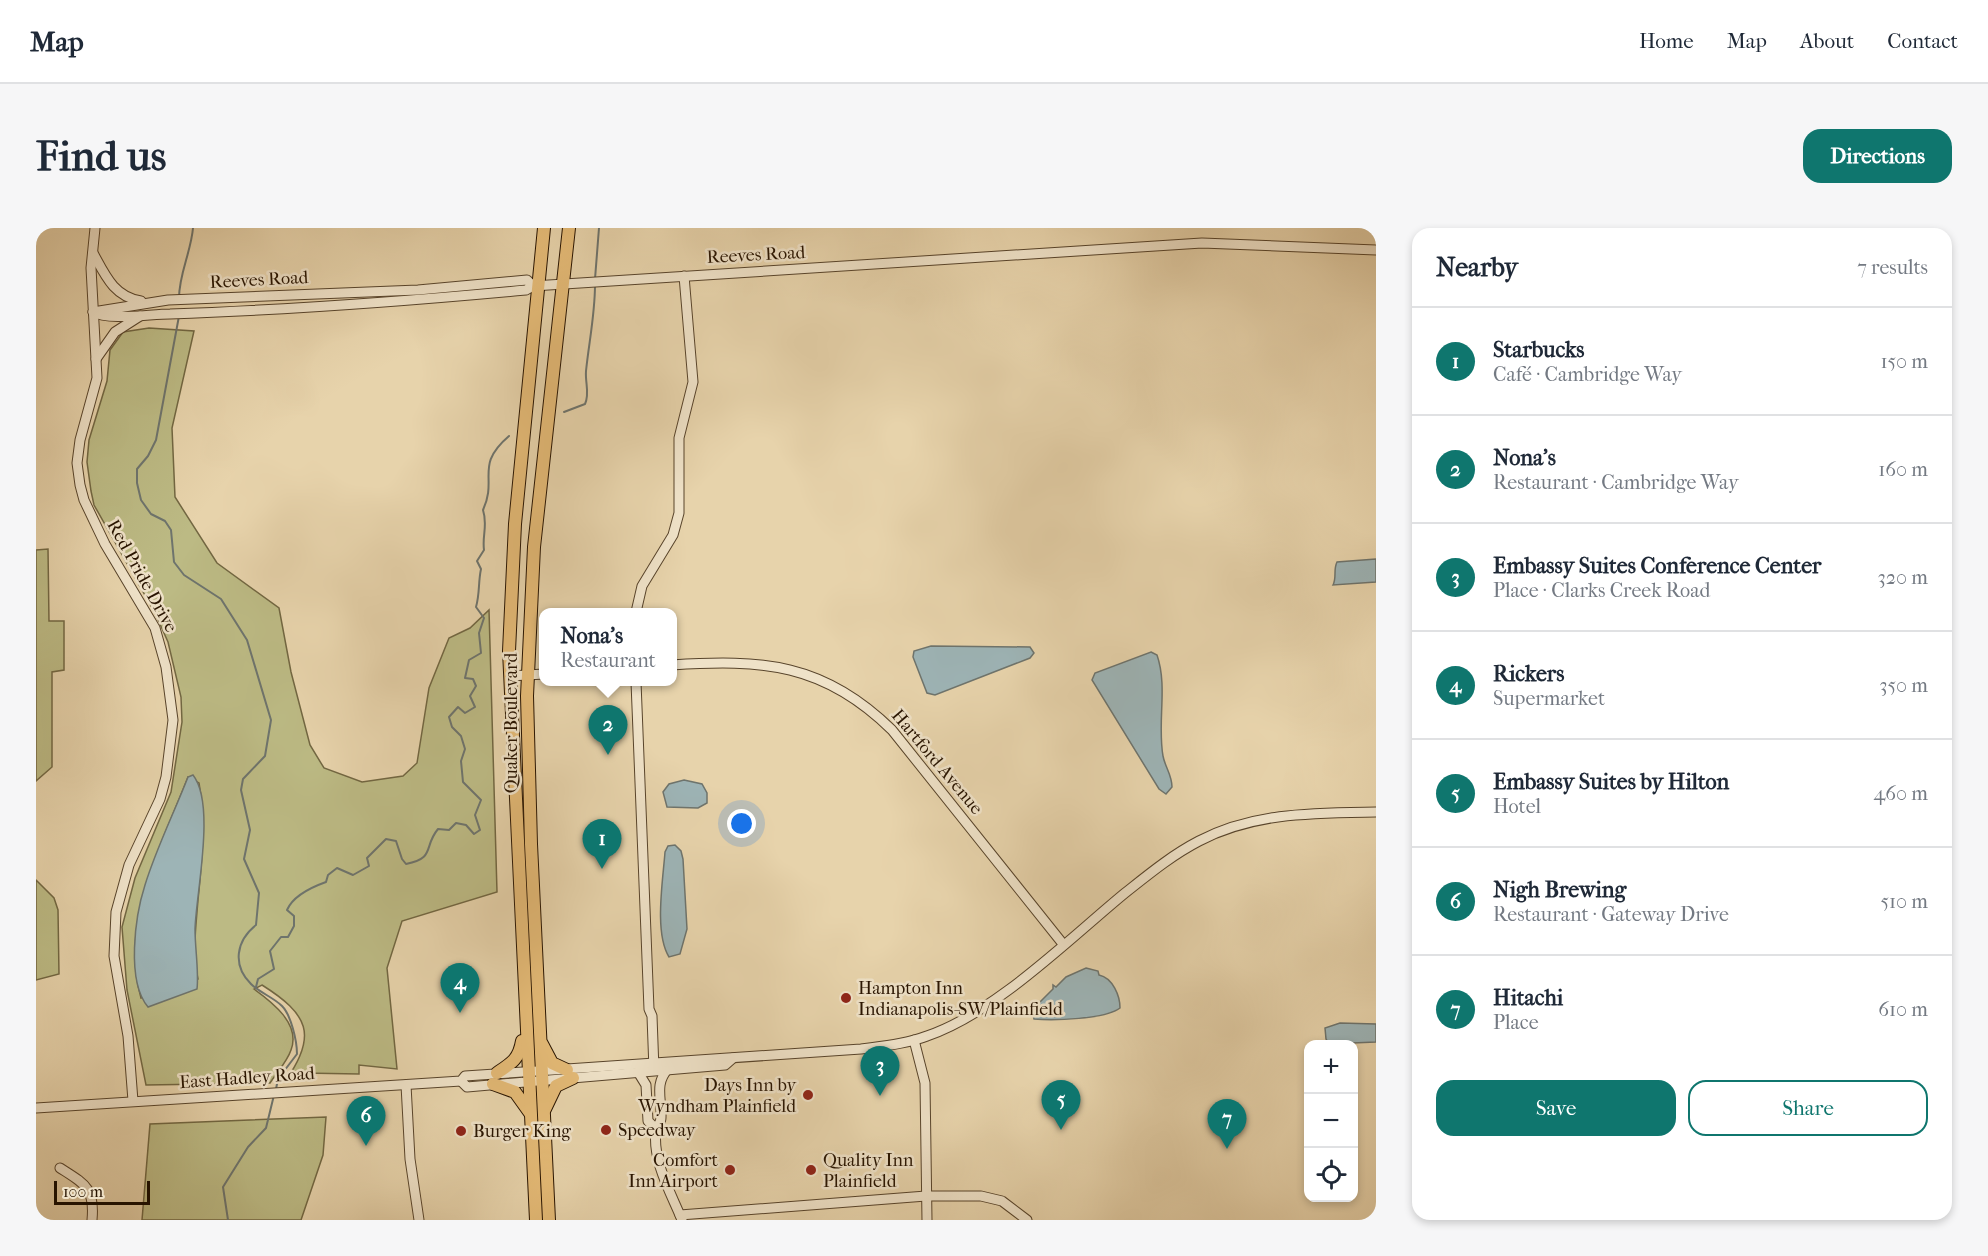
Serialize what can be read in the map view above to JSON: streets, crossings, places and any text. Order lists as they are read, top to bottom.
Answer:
{
  "streets": {
    "main road": ["Quaker Boulevard"],
    "street": [
      "Reeves Road",
      "Red Pride Drive",
      "Hartford Avenue",
      "East Hadley Road"
    ]
  },
  "crossings": [
    ["Reeves Road", "Red Pride Drive"],
    ["Reeves Road", "Quaker Boulevard"],
    ["Red Pride Drive", "East Hadley Road"],
    ["Quaker Boulevard", "East Hadley Road"],
    ["Hartford Avenue", "East Hadley Road"]
  ],
  "places": [
    "Hampton Inn Indianapolis-SW/Plainfield",
    "Days Inn by Wyndham Plainfield",
    "Speedway",
    "Burger King",
    "Comfort Inn Airport",
    "Quality Inn Plainfield"
  ],
  "scale_bar": "100 m",
  "page": {
    "header": "Map",
    "nav": [
      "Home",
      "Map",
      "About",
      "Contact"
    ],
    "buttons": [
      "Directions",
      ["Save", "Share"]
    ],
    "title": "Find us",
    "heading": ["Nearby", "7 results"],
    "list": [
      {
        "mark": "1",
        "name": "Starbucks",
        "note": "Café · Cambridge Way",
        "value": "150 m"
      },
      {
        "mark": "2",
        "name": "Nona's",
        "note": "Restaurant · Cambridge Way",
        "value": "160 m"
      },
      {
        "mark": "3",
        "name": "Embassy Suites Conference Center",
        "note": "Place · Clarks Creek Road",
        "value": "320 m"
      },
      {
        "mark": "4",
        "name": "Rickers",
        "note": "Supermarket",
        "value": "350 m"
      },
      {
        "mark": "5",
        "name": "Embassy Suites by Hilton",
        "note": "Hotel",
        "value": "460 m"
      },
      {
        "mark": "6",
        "name": "Nigh Brewing",
        "note": "Restaurant · Gateway Drive",
        "value": "510 m"
      },
      {
        "mark": "7",
        "name": "Hitachi",
        "note": "Place",
        "value": "610 m"
      }
    ],
    "popup": ["Nona's", "Restaurant"],
    "pins": [
      "2",
      "1",
      "4",
      "3",
      "5",
      "6",
      "7"
    ],
    "map_buttons": ["+", "−"],
    "scale": "100 m"
  }
}
